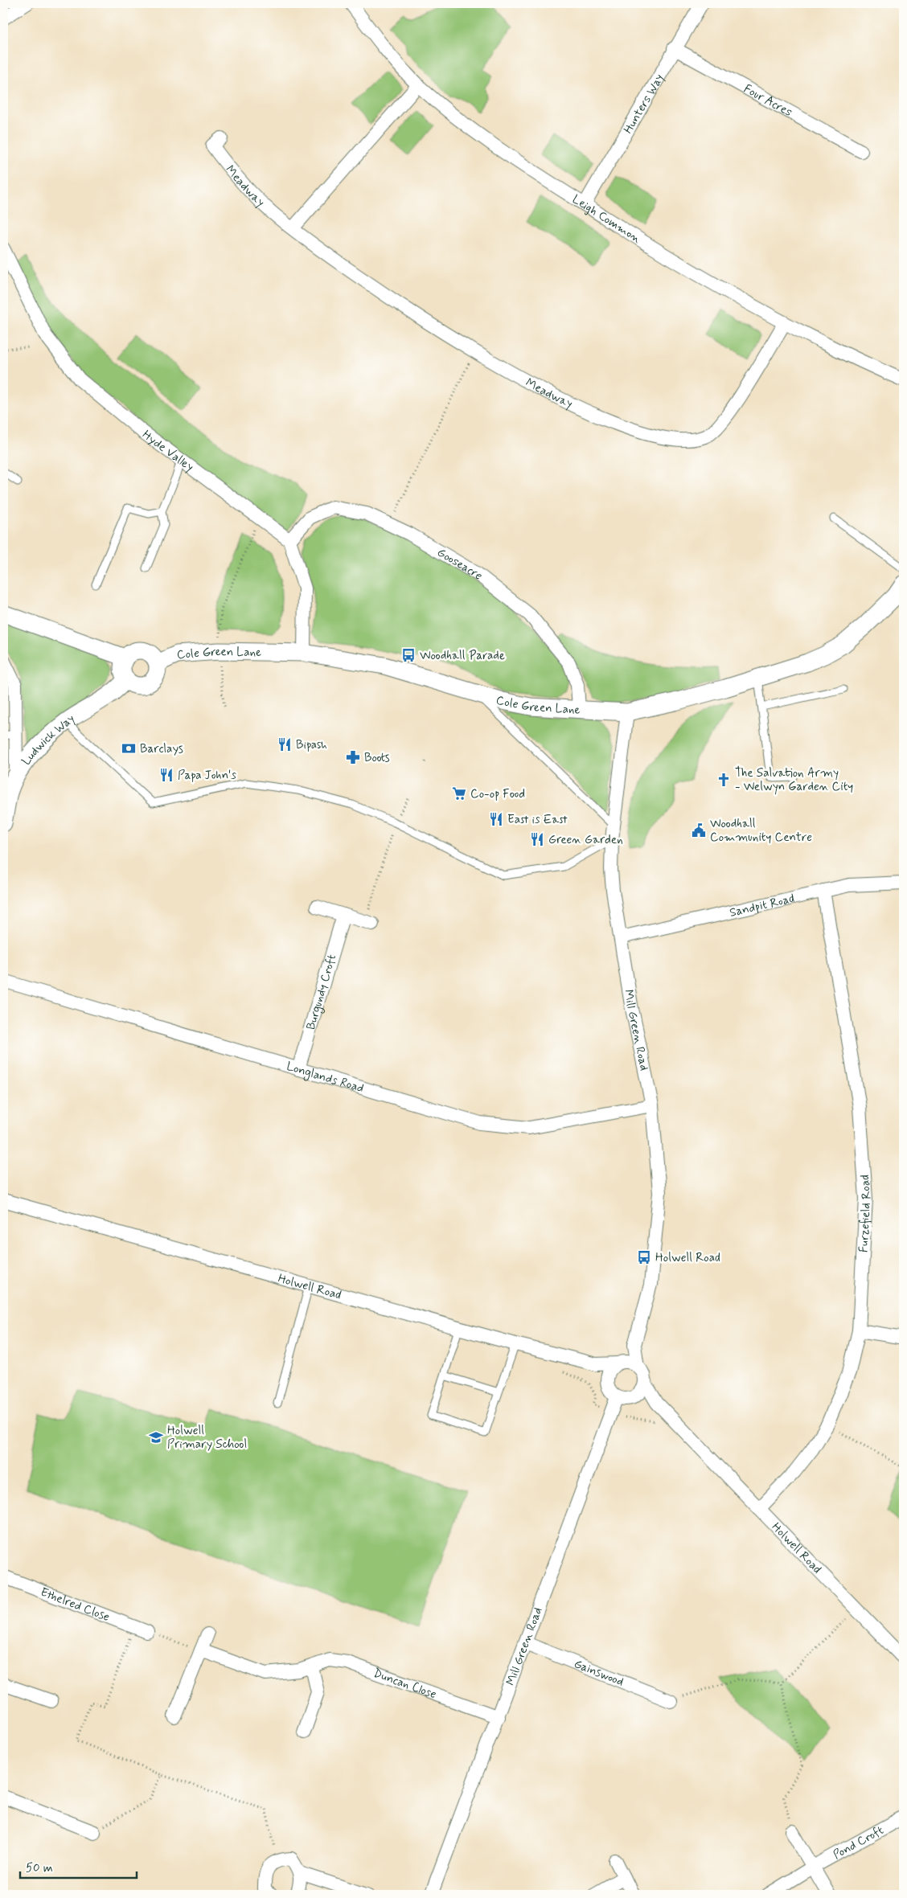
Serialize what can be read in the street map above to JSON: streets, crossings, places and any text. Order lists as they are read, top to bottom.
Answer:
{
  "streets": {
    "street": [
      "Four Acres",
      "Hunters Way",
      "Meadway",
      "Leigh Common",
      "Hyde Valley",
      "Gooseacre",
      "Cole Green Lane",
      "Ludwick Way",
      "Sandpit Road",
      "Burgundy Croft",
      "Mill Green Road",
      "Longlands Road",
      "Furzefield Road",
      "Holwell Road",
      "Ethelred Close",
      "Gainswood",
      "Duncan Close",
      "Pond Croft"
    ]
  },
  "crossings": [
    ["Four Acres", "Hunters Way"],
    ["Hunters Way", "Leigh Common"],
    ["Meadway", "Leigh Common"],
    ["Hyde Valley", "Gooseacre"],
    ["Gooseacre", "Cole Green Lane"],
    ["Cole Green Lane", "Ludwick Way"],
    ["Cole Green Lane", "Mill Green Road"],
    ["Sandpit Road", "Mill Green Road"],
    ["Sandpit Road", "Furzefield Road"],
    ["Burgundy Croft", "Longlands Road"],
    ["Mill Green Road", "Longlands Road"],
    ["Mill Green Road", "Holwell Road"],
    ["Mill Green Road", "Gainswood"],
    ["Mill Green Road", "Duncan Close"],
    ["Furzefield Road", "Holwell Road"]
  ],
  "places": {
    "bus stop": ["Woodhall Parade", "Holwell Road"],
    "restaurant": [
      "Bipash",
      "Papa John's",
      "East is East",
      "Green Garden"
    ],
    "bank": ["Barclays"],
    "pharmacy": ["Boots"],
    "church": ["The Salvation Army - Welwyn Garden City"],
    "supermarket": ["Co-op Food"],
    "public building": ["Woodhall Community Centre"],
    "school or university": ["Holwell Primary School"]
  },
  "scale_bar": "50 m"
}
